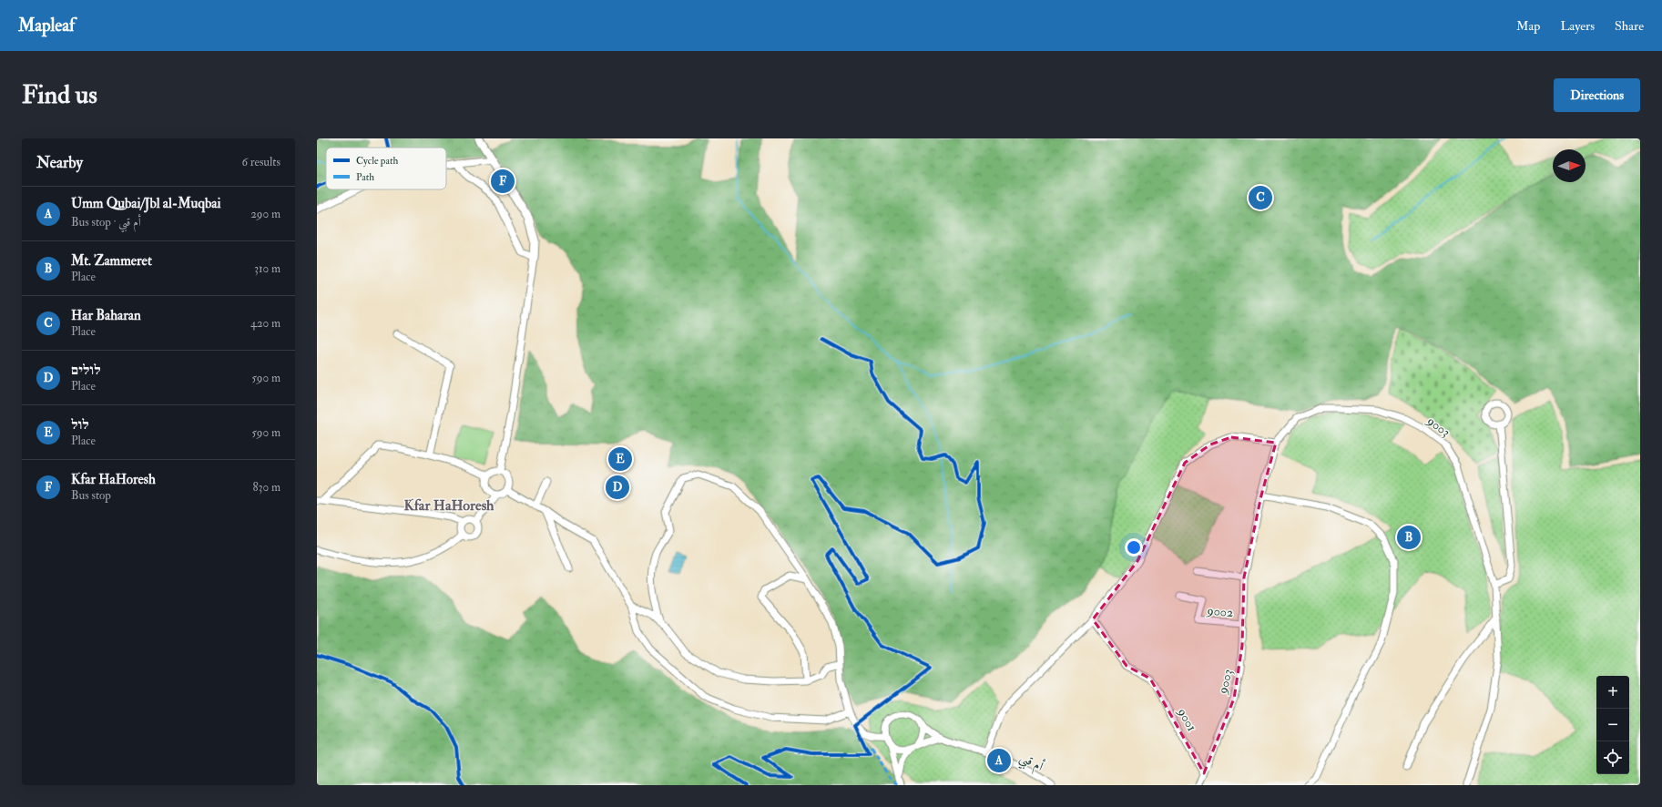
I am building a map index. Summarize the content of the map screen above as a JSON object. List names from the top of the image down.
{
  "streets": {
    "street": [
      "9003",
      "9002",
      "9001",
      "أم قبي"
    ]
  },
  "crossings": [
    ["9003", "9002"],
    ["9003", "9001"]
  ],
  "districts": ["Kfar HaHoresh"],
  "legend": ["Cycle path", "Path"],
  "north": "right",
  "page": {
    "header": "Mapleaf",
    "nav": ["Map", "Layers", "Share"],
    "buttons": "Directions",
    "title": "Find us",
    "heading": ["Nearby", "6 results"],
    "pins": [
      "F",
      "C",
      "E",
      "D",
      "B",
      "A"
    ],
    "list": [
      {
        "mark": "A",
        "name": "Umm Qubai/Jbl al-Muqbai",
        "note": "Bus stop · أم قبي",
        "value": "290 m"
      },
      {
        "mark": "B",
        "name": "Mt. Zammeret",
        "note": "Place",
        "value": "310 m"
      },
      {
        "mark": "C",
        "name": "Har Baharan",
        "note": "Place",
        "value": "420 m"
      },
      {
        "mark": "D",
        "name": "לולים",
        "note": "Place",
        "value": "590 m"
      },
      {
        "mark": "E",
        "name": "לול",
        "note": "Place",
        "value": "590 m"
      },
      {
        "mark": "F",
        "name": "Kfar HaHoresh",
        "note": "Bus stop",
        "value": "830 m"
      }
    ],
    "map_buttons": ["+", "−"]
  }
}
